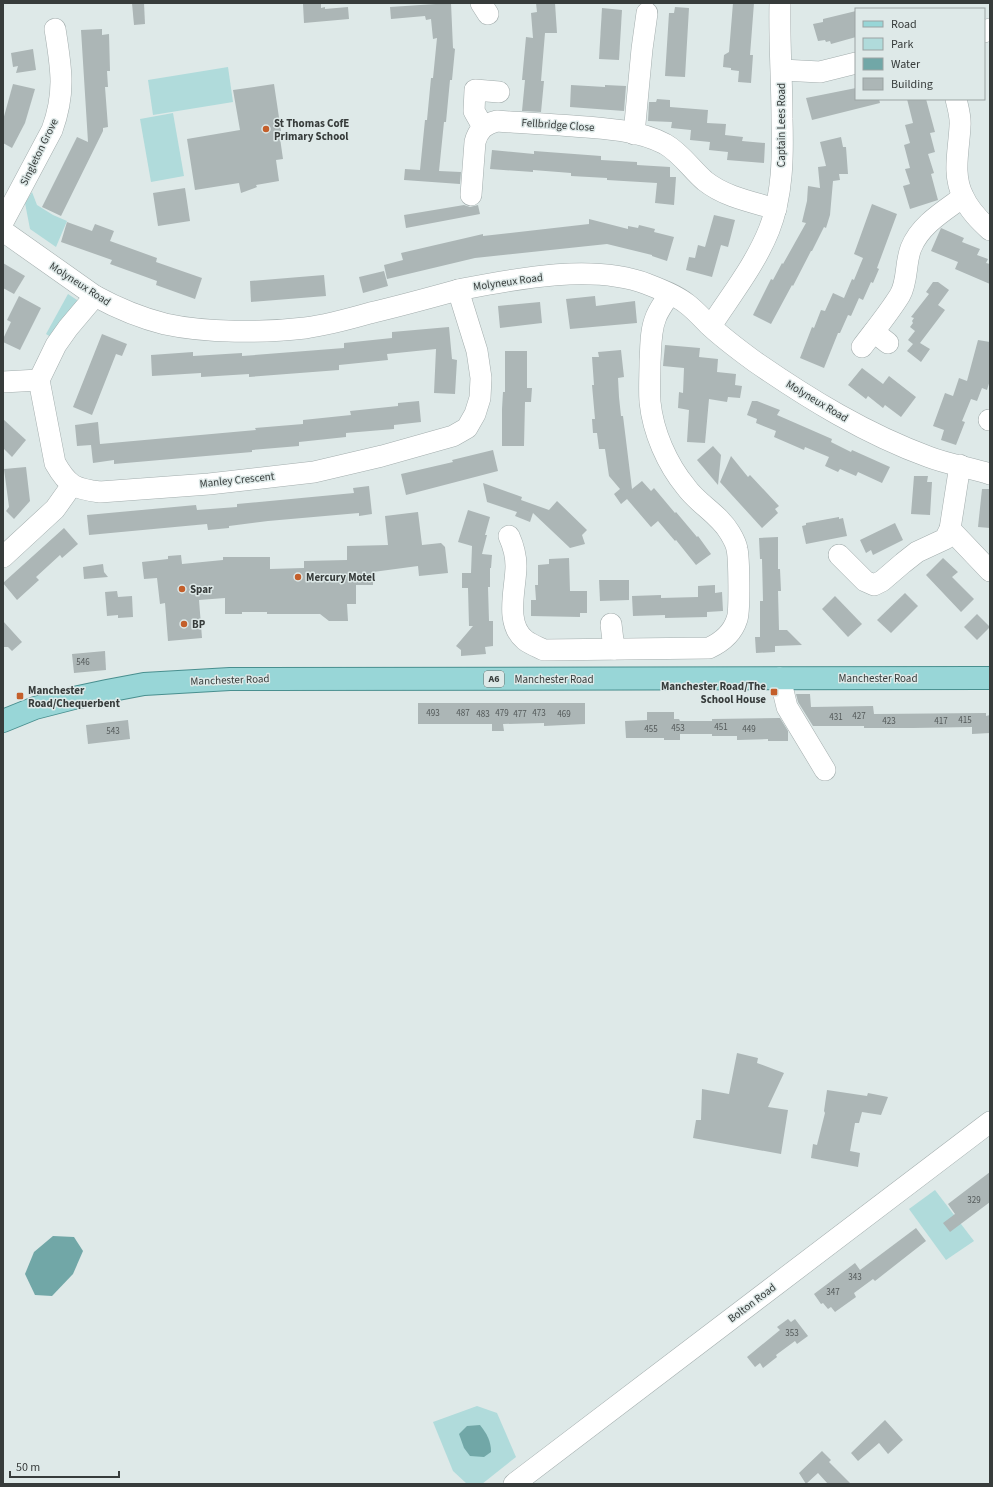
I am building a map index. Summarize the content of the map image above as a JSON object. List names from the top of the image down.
{
  "streets": {
    "main road": ["Manchester Road", "A6"],
    "street": [
      "Fellbridge Close",
      "Captain Lees Road",
      "Singleton Grove",
      "Molyneux Road",
      "Manley Crescent",
      "Bolton Road"
    ]
  },
  "crossings": [
    ["Fellbridge Close", "Captain Lees Road"],
    ["Captain Lees Road", "Molyneux Road"],
    ["Molyneux Road", "Manley Crescent"]
  ],
  "places": {
    "other": [
      "St Thomas CofE Primary School",
      "Mercury Motel",
      "Spar",
      "BP"
    ],
    "transit": ["Manchester Road/The School House", "Manchester Road/Chequerbent"]
  },
  "house_numbers": [
    "546",
    "493",
    "487",
    "479",
    "473",
    "483",
    "477",
    "469",
    "427",
    "431",
    "415",
    "423",
    "417",
    "451",
    "453",
    "455",
    "449",
    "543",
    "329",
    "343",
    "347",
    "353"
  ],
  "legend": [
    "Road",
    "Park",
    "Water",
    "Building"
  ],
  "scale_bar": "50 m"
}
